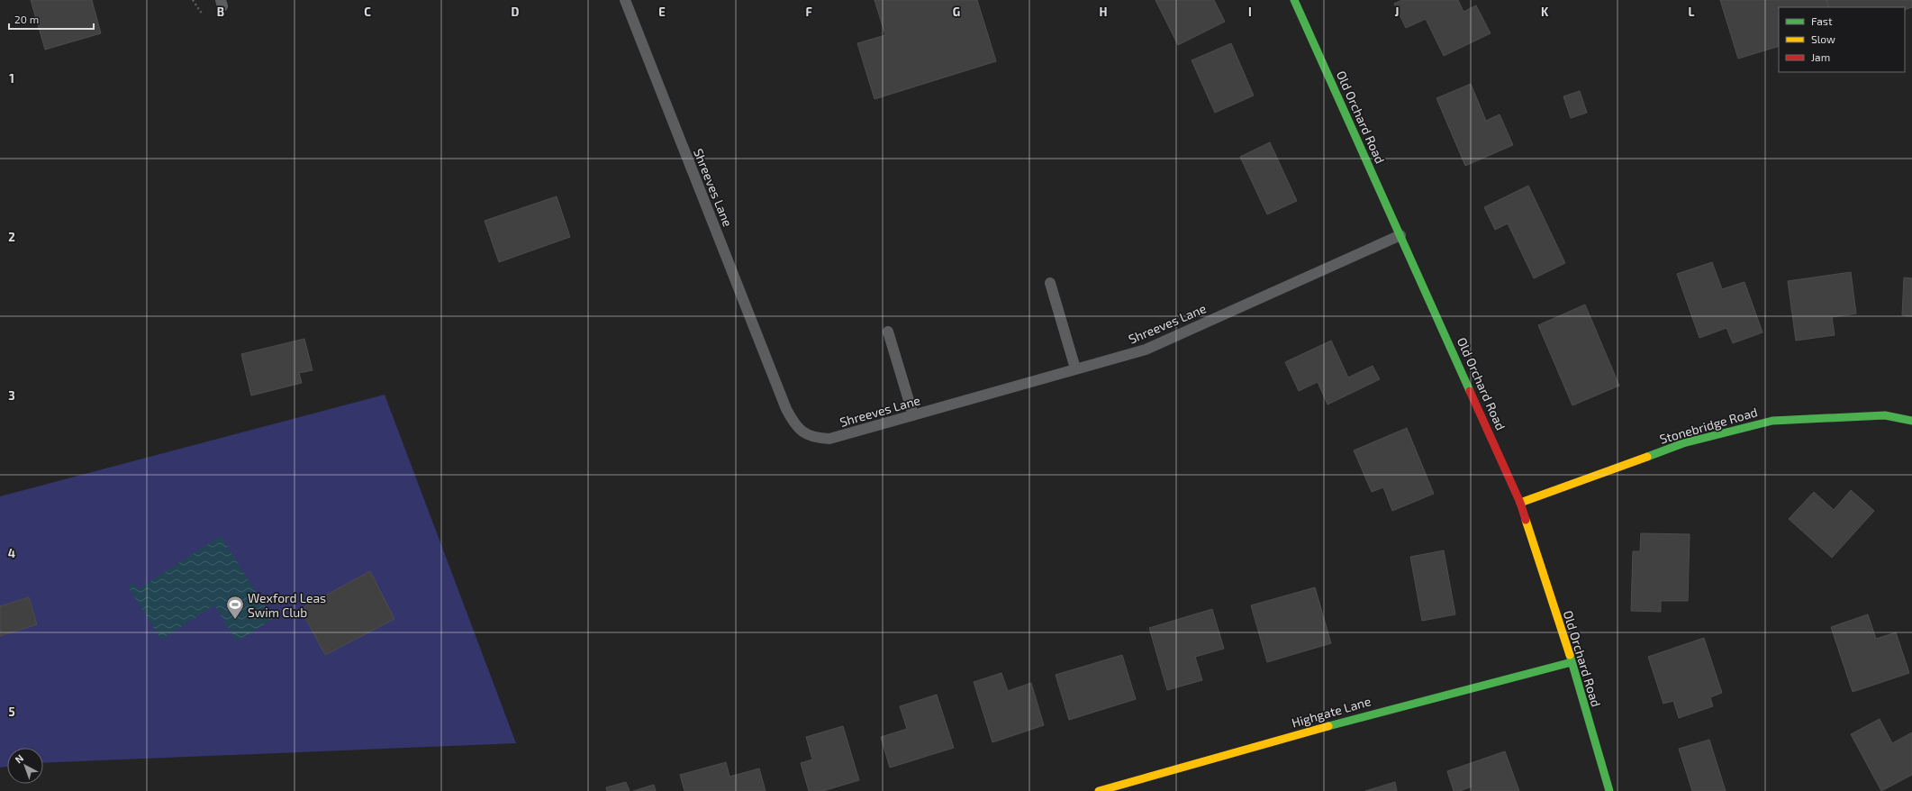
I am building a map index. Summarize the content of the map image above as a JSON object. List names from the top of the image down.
{
  "streets": {
    "street": ["Old Orchard Road", "Stonebridge Road", "Highgate Lane"],
    "lane": ["Shreeves Lane"]
  },
  "crossings": [
    ["Old Orchard Road", "Shreeves Lane"],
    ["Old Orchard Road", "Stonebridge Road"],
    ["Old Orchard Road", "Highgate Lane"]
  ],
  "places": {
    "sports": ["Wexford Leas Swim Club"]
  },
  "legend": ["Fast", "Slow", "Jam"],
  "scale_bar": "20 m",
  "north": "top left",
  "grid": {
    "columns": [
      "B",
      "C",
      "D",
      "E",
      "F",
      "G",
      "H",
      "I",
      "J",
      "K",
      "L"
    ],
    "rows": [
      "1",
      "2",
      "3",
      "4",
      "5"
    ]
  }
}
